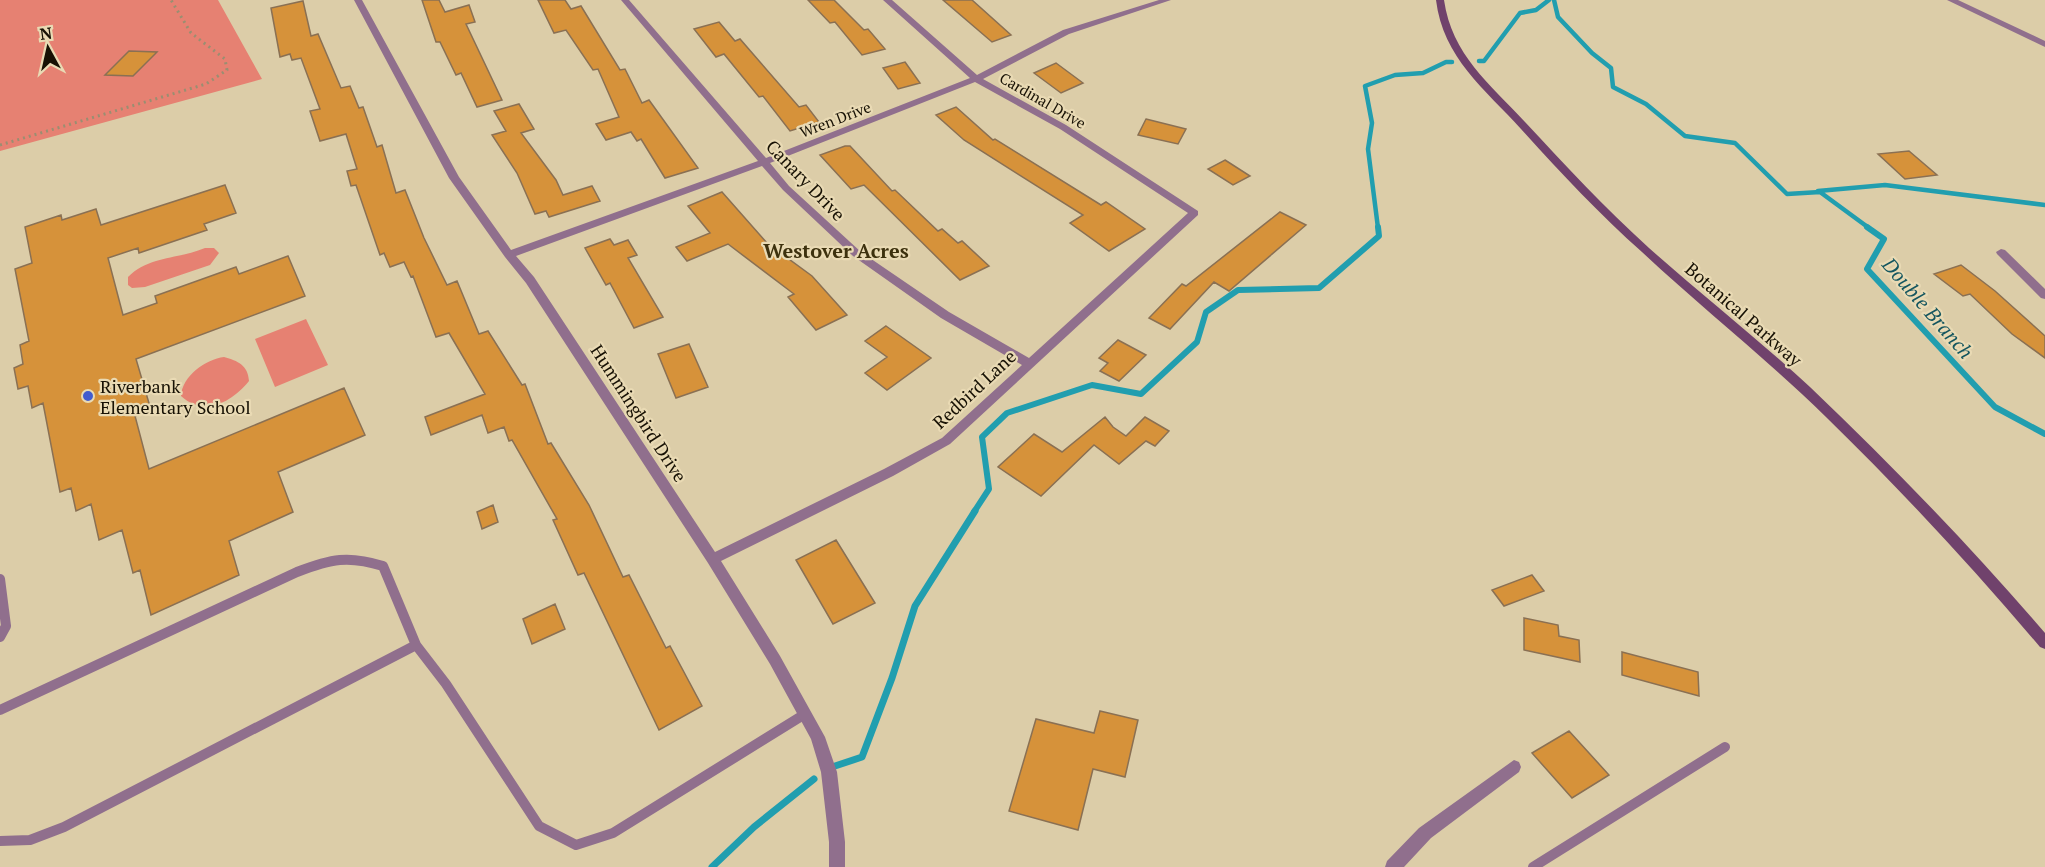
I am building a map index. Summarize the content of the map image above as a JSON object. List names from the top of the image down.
{
  "streets": {
    "street": [
      "Cardinal Drive",
      "Wren Drive",
      "Canary Drive",
      "Botanical Parkway",
      "Redbird Lane",
      "Hummingbird Drive"
    ]
  },
  "crossings": [
    ["Cardinal Drive", "Wren Drive"],
    ["Cardinal Drive", "Redbird Lane"],
    ["Wren Drive", "Canary Drive"],
    ["Wren Drive", "Hummingbird Drive"],
    ["Canary Drive", "Redbird Lane"],
    ["Redbird Lane", "Hummingbird Drive"]
  ],
  "districts": ["Westover Acres"],
  "water": ["Double Branch"],
  "places": ["Riverbank Elementary School"],
  "north": "top"
}
